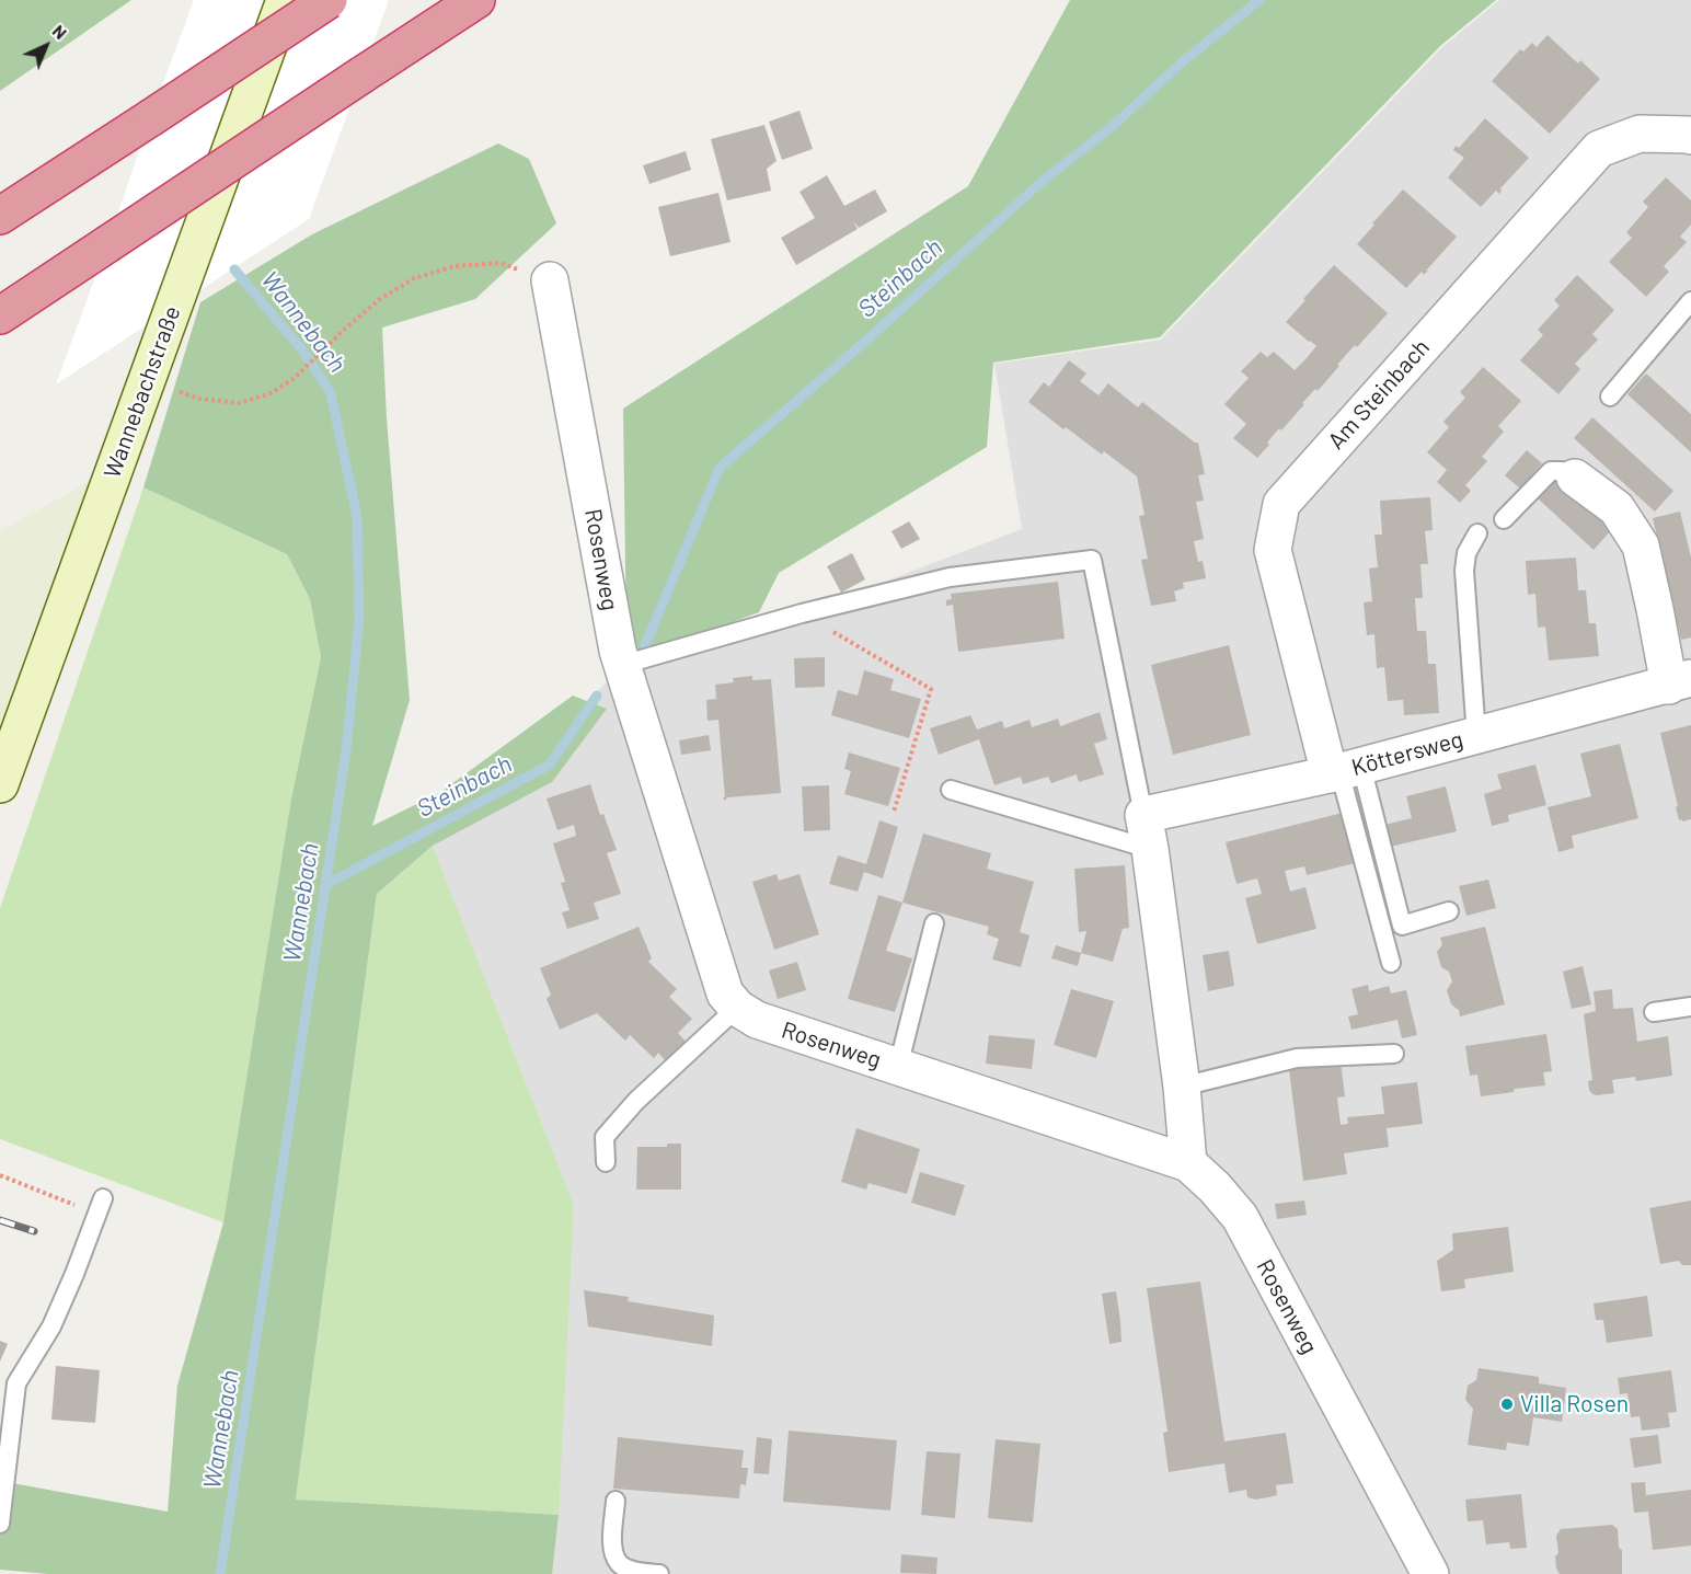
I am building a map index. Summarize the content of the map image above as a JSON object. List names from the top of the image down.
{
  "streets": {
    "main road": ["Wannebachstraße"],
    "street": ["Am Steinbach", "Rosenweg", "Köttersweg"]
  },
  "crossings": [
    ["Am Steinbach", "Köttersweg"]
  ],
  "water": ["Steinbach", "Wannebach"],
  "places": ["Villa Rosen"],
  "north": "top right"
}
